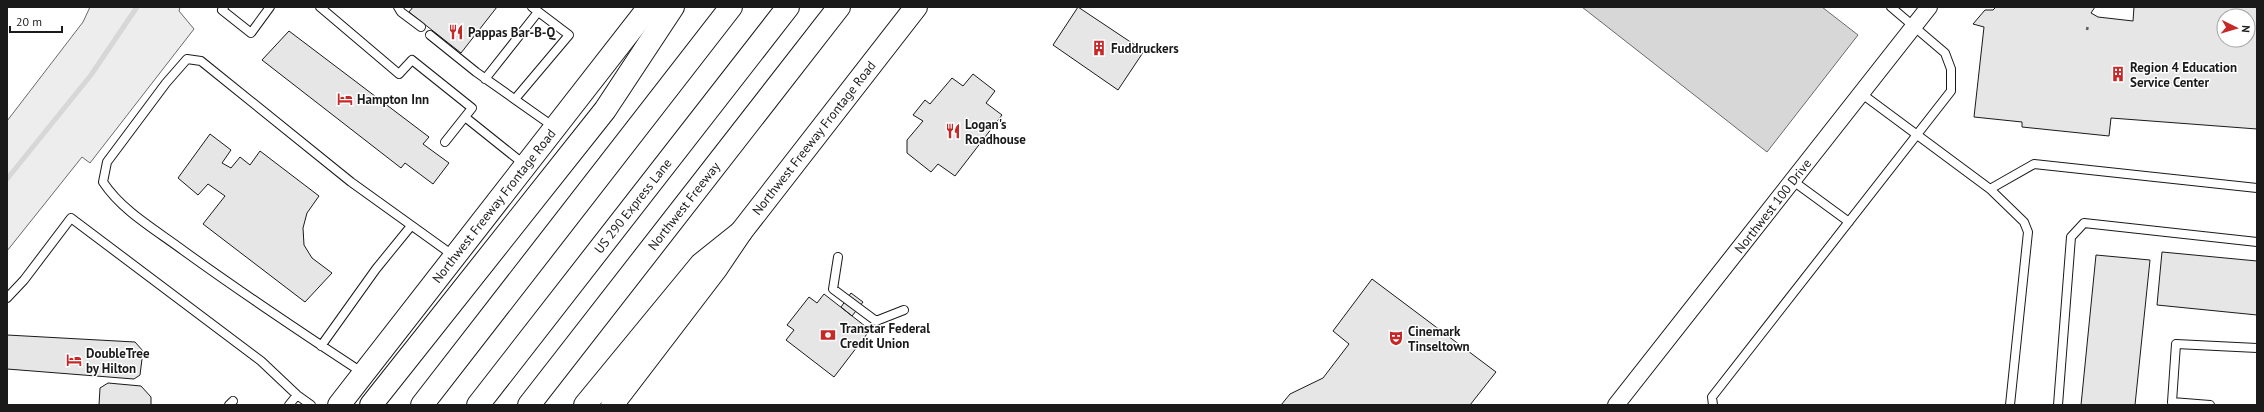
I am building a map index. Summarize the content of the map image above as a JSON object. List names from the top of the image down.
{
  "streets": {
    "main road": ["Northwest Freeway Frontage Road", "US 290 Express Lane", "Northwest Freeway"],
    "street": ["Northwest 100 Drive"]
  },
  "places": {
    "restaurant": ["Pappas Bar-B-Q", "Logan's Roadhouse"],
    "building": ["Fuddruckers", "Region 4 Education Service Center"],
    "hotel": ["Hampton Inn", "DoubleTree by Hilton"],
    "bank": ["Transtar Federal Credit Union"],
    "theatre": ["Cinemark Tinseltown"]
  },
  "scale_bar": "20 m",
  "north": "right"
}
